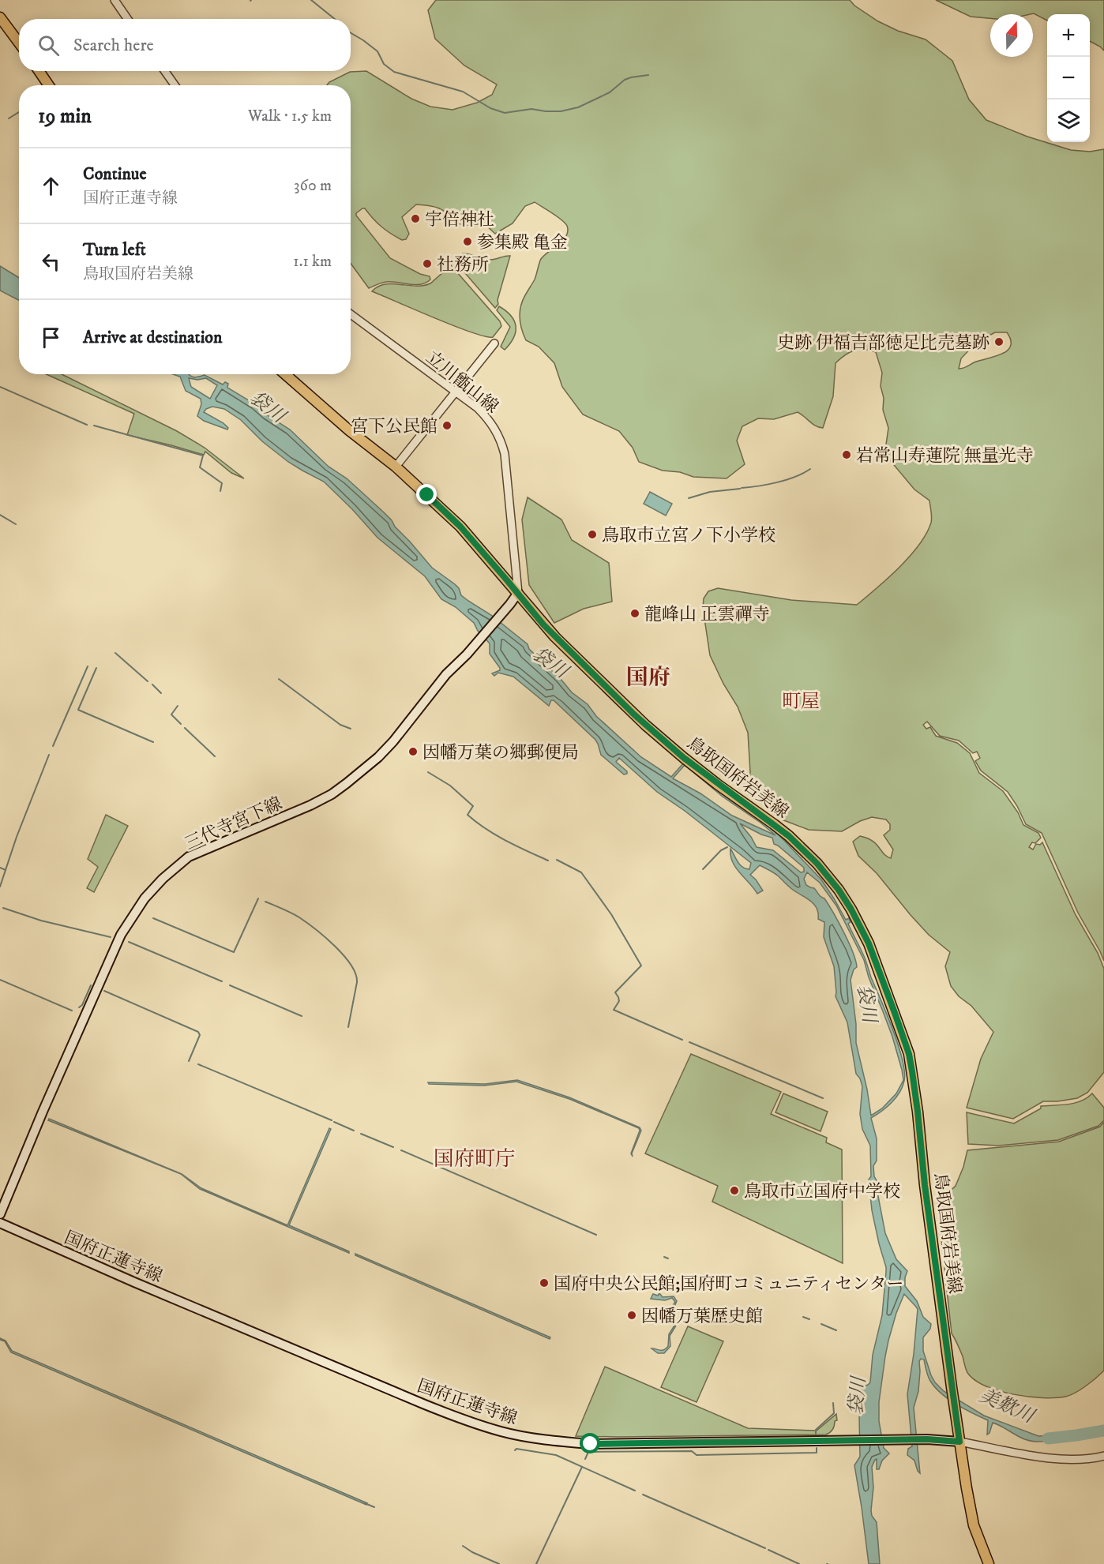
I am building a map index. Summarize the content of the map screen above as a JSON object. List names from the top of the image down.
{
  "streets": {
    "main road": ["鳥取国府岩美線", "三代寺宮下線", "国府正蓮寺線"],
    "street": ["立川甑山線"]
  },
  "crossings": [
    ["立川甑山線", "鳥取国府岩美線"],
    ["立川甑山線", "三代寺宮下線"],
    ["鳥取国府岩美線", "三代寺宮下線"],
    ["鳥取国府岩美線", "国府正蓮寺線"]
  ],
  "districts": ["国府", "町屋", "国府町庁"],
  "water": ["袋川", "美歎川"],
  "places": [
    "宇倍神社",
    "参集殿 亀金",
    "社務所",
    "史跡 伊福吉部徳足比売墓跡",
    "宮下公民館",
    "岩常山寿蓮院 無量光寺",
    "鳥取市立宮ノ下小学校",
    "龍峰山 正雲禪寺",
    "因幡万葉の郷郵便局",
    "鳥取市立国府中学校",
    "国府中央公民館;国府町コミュニティセンター",
    "因幡万葉歴史館"
  ],
  "north": "top",
  "page": {
    "map_buttons": ["+", "−"],
    "search": "Search here",
    "heading": ["19 min", "Walk · 1.5 km"],
    "list": [
      ["Continue", "国府正蓮寺線", "360 m"],
      ["Turn left", "鳥取国府岩美線", "1.1 km"],
      "Arrive at destination"
    ]
  }
}
